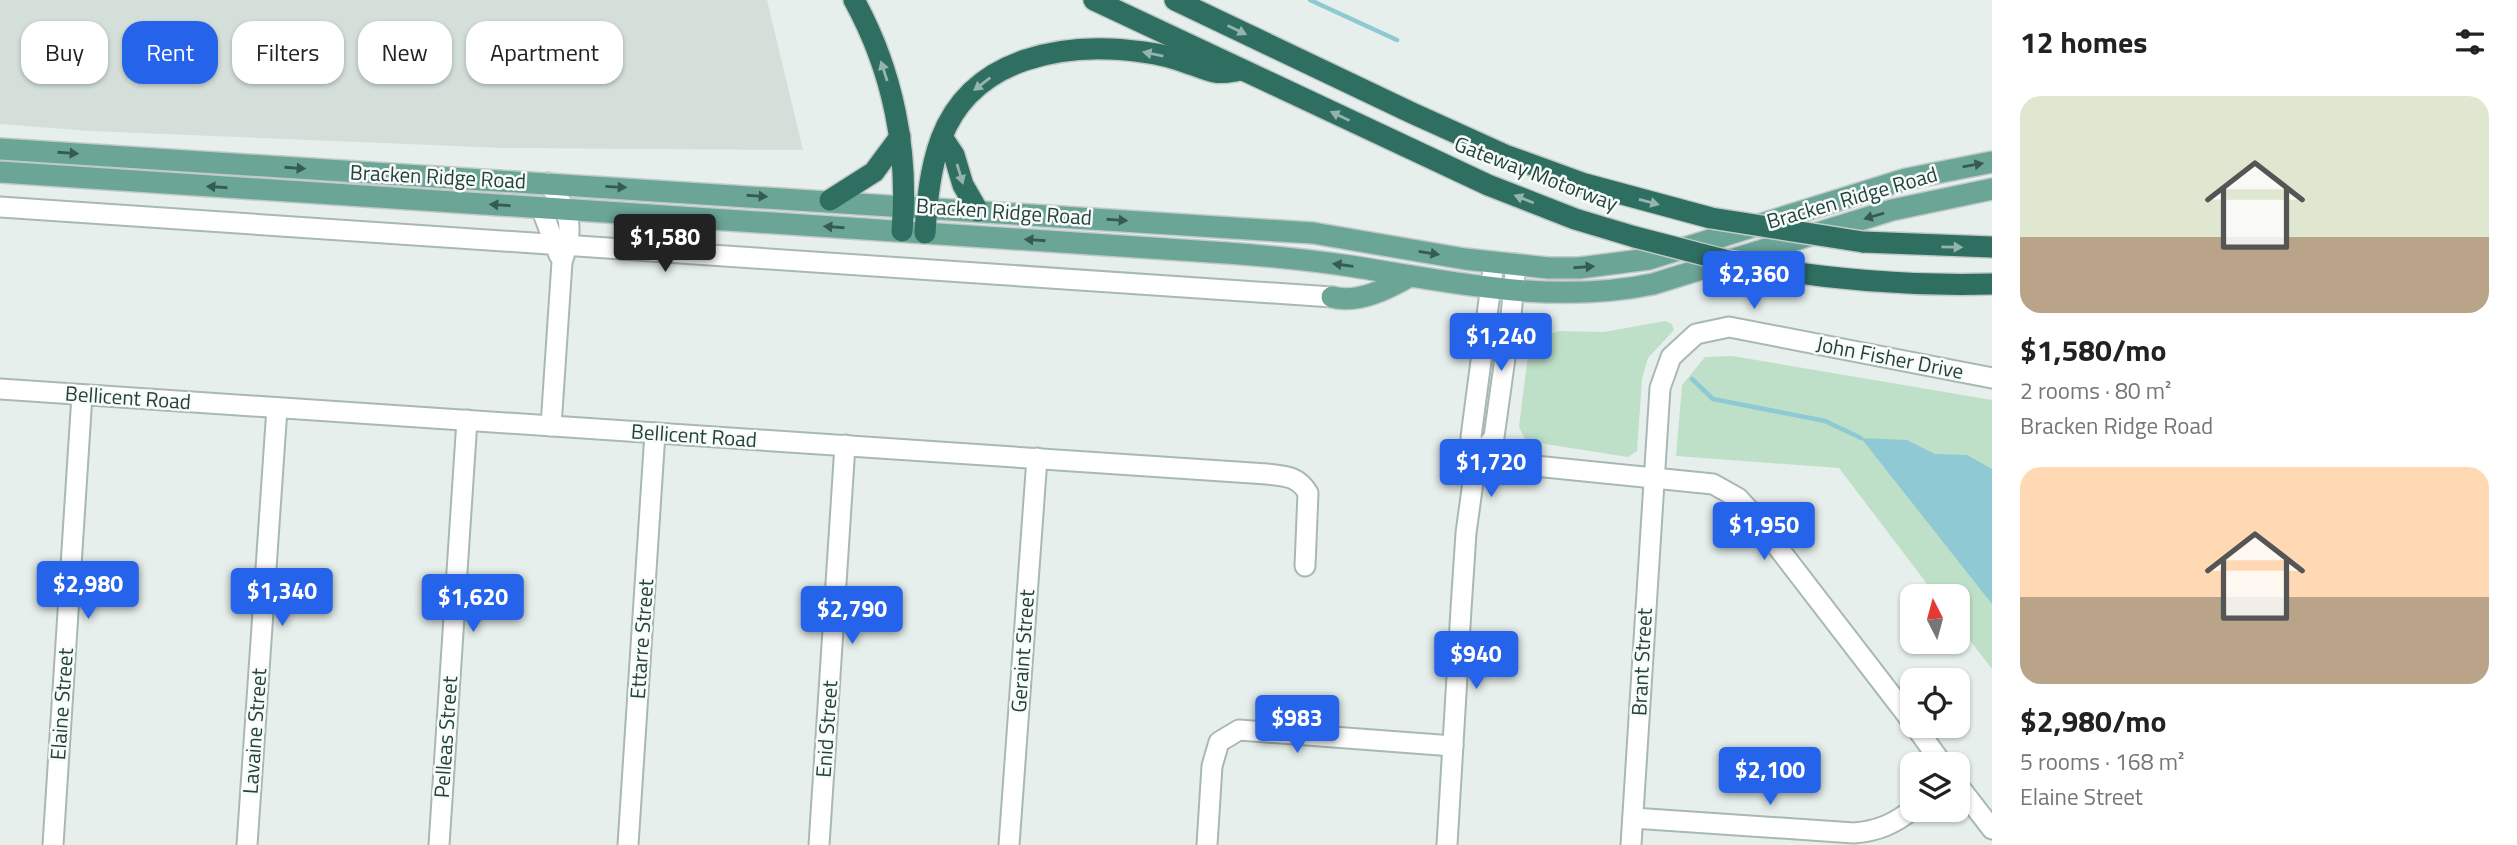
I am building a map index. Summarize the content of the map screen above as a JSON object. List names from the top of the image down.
{
  "streets": {
    "highway": ["Gateway Motorway"],
    "main road": ["Bracken Ridge Road"],
    "street": [
      "John Fisher Drive",
      "Bellicent Road",
      "Ettarre Street",
      "Geraint Street",
      "Brant Street",
      "Elaine Street",
      "Enid Street",
      "Lavaine Street",
      "Pelleas Street"
    ]
  },
  "crossings": [
    ["John Fisher Drive", "Brant Street"],
    ["Bellicent Road", "Ettarre Street"],
    ["Bellicent Road", "Geraint Street"],
    ["Bellicent Road", "Elaine Street"],
    ["Bellicent Road", "Enid Street"],
    ["Bellicent Road", "Lavaine Street"],
    ["Bellicent Road", "Pelleas Street"]
  ],
  "north": "top",
  "page": {
    "heading": "12 homes",
    "chip": [
      "Buy",
      "Rent",
      "Filters",
      "New",
      "Apartment"
    ],
    "list": [
      {
        "name": "$1,580/mo",
        "note": "2 rooms · 80 m² · Bracken Ridge Road"
      },
      {
        "name": "$2,980/mo",
        "note": "5 rooms · 168 m² · Elaine Street"
      }
    ],
    "price": [
      "$1,580",
      "$2,360",
      "$1,240",
      "$1,720",
      "$1,950",
      "$2,980",
      "$1,340",
      "$1,620",
      "$2,790",
      "$940",
      "$983",
      "$2,100"
    ]
  }
}
